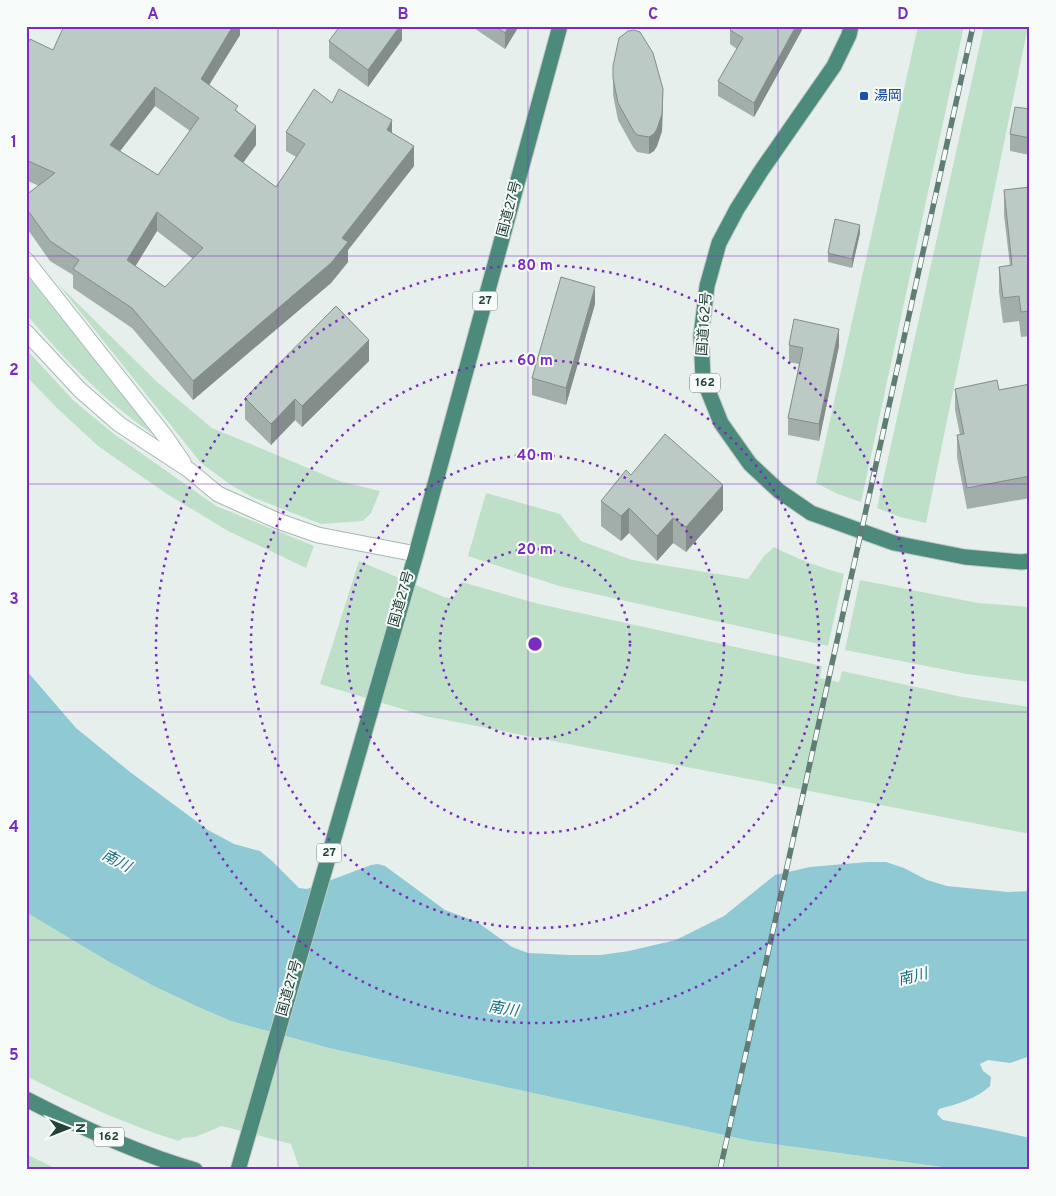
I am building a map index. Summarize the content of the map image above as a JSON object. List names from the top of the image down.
{
  "streets": {
    "highway": [
      "国道27号",
      "27",
      "国道162号",
      "162"
    ]
  },
  "water": ["南川"],
  "places": {
    "transit": ["湯岡"]
  },
  "north": "right",
  "grid": {
    "columns": [
      "A",
      "B",
      "C",
      "D"
    ],
    "rows": [
      "1",
      "2",
      "3",
      "4",
      "5"
    ]
  },
  "rings": [
    "80 m",
    "60 m",
    "40 m",
    "20 m"
  ]
}
